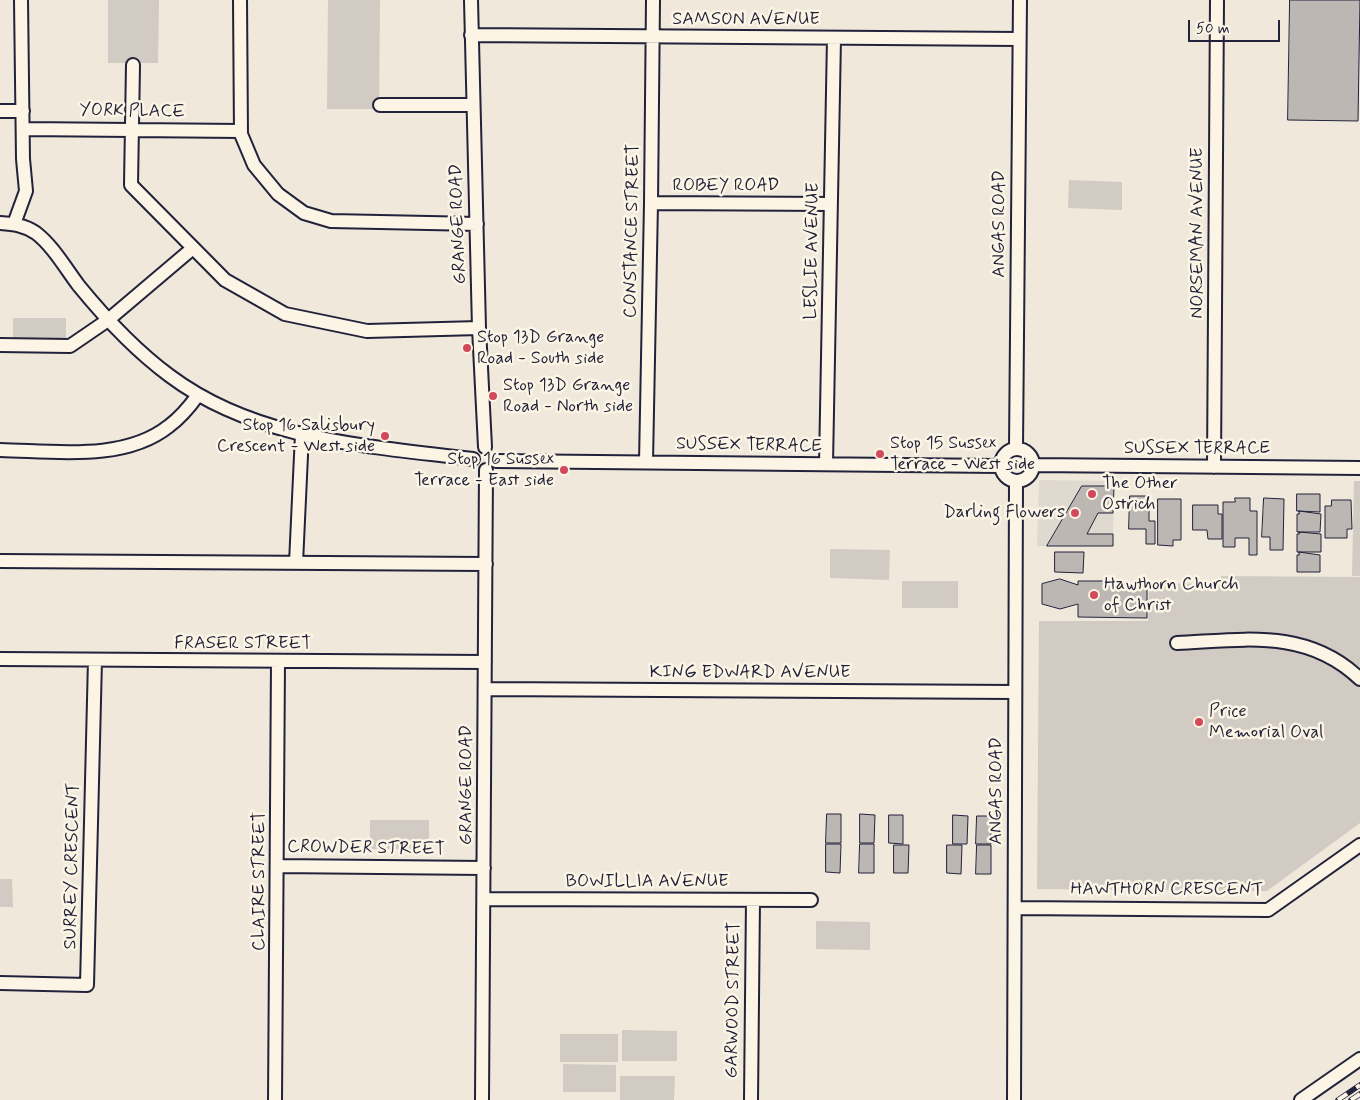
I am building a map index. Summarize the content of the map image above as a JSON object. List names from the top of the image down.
{
  "streets": {
    "street": [
      "SAMSON AVENUE",
      "YORK PLACE",
      "ROBEY ROAD",
      "GRANGE ROAD",
      "ANGAS ROAD",
      "CONSTANCE STREET",
      "NORSEMAN AVENUE",
      "LESLIE AVENUE",
      "SUSSEX TERRACE",
      "FRASER STREET",
      "KING EDWARD AVENUE",
      "CROWDER STREET",
      "SURREY CRESCENT",
      "CLAIRE STREET",
      "BOWILLIA AVENUE",
      "HAWTHORN CRESCENT",
      "GARWOOD STREET"
    ]
  },
  "crossings": [
    ["SAMSON AVENUE", "GRANGE ROAD"],
    ["SAMSON AVENUE", "ANGAS ROAD"],
    ["SAMSON AVENUE", "CONSTANCE STREET"],
    ["SAMSON AVENUE", "LESLIE AVENUE"],
    ["ROBEY ROAD", "CONSTANCE STREET"],
    ["ROBEY ROAD", "LESLIE AVENUE"],
    ["GRANGE ROAD", "SUSSEX TERRACE"],
    ["GRANGE ROAD", "FRASER STREET"],
    ["GRANGE ROAD", "KING EDWARD AVENUE"],
    ["GRANGE ROAD", "CROWDER STREET"],
    ["GRANGE ROAD", "BOWILLIA AVENUE"],
    ["ANGAS ROAD", "SUSSEX TERRACE"],
    ["ANGAS ROAD", "KING EDWARD AVENUE"],
    ["ANGAS ROAD", "HAWTHORN CRESCENT"],
    ["CONSTANCE STREET", "SUSSEX TERRACE"],
    ["NORSEMAN AVENUE", "SUSSEX TERRACE"],
    ["LESLIE AVENUE", "SUSSEX TERRACE"],
    ["FRASER STREET", "SURREY CRESCENT"],
    ["FRASER STREET", "CLAIRE STREET"],
    ["CROWDER STREET", "CLAIRE STREET"],
    ["BOWILLIA AVENUE", "GARWOOD STREET"]
  ],
  "places": [
    "Stop 13D Grange Road - South side",
    "Stop 13D Grange Road - North side",
    "Stop 16 Salisbury Crescent - West side",
    "Stop 15 Sussex Terrace - West side",
    "Stop 16 Sussex Terrace - East side",
    "The Other Ostrich",
    "Darling Flowers",
    "Hawthorn Church of Christ",
    "Price Memorial Oval"
  ],
  "scale_bar": "50 m"
}
